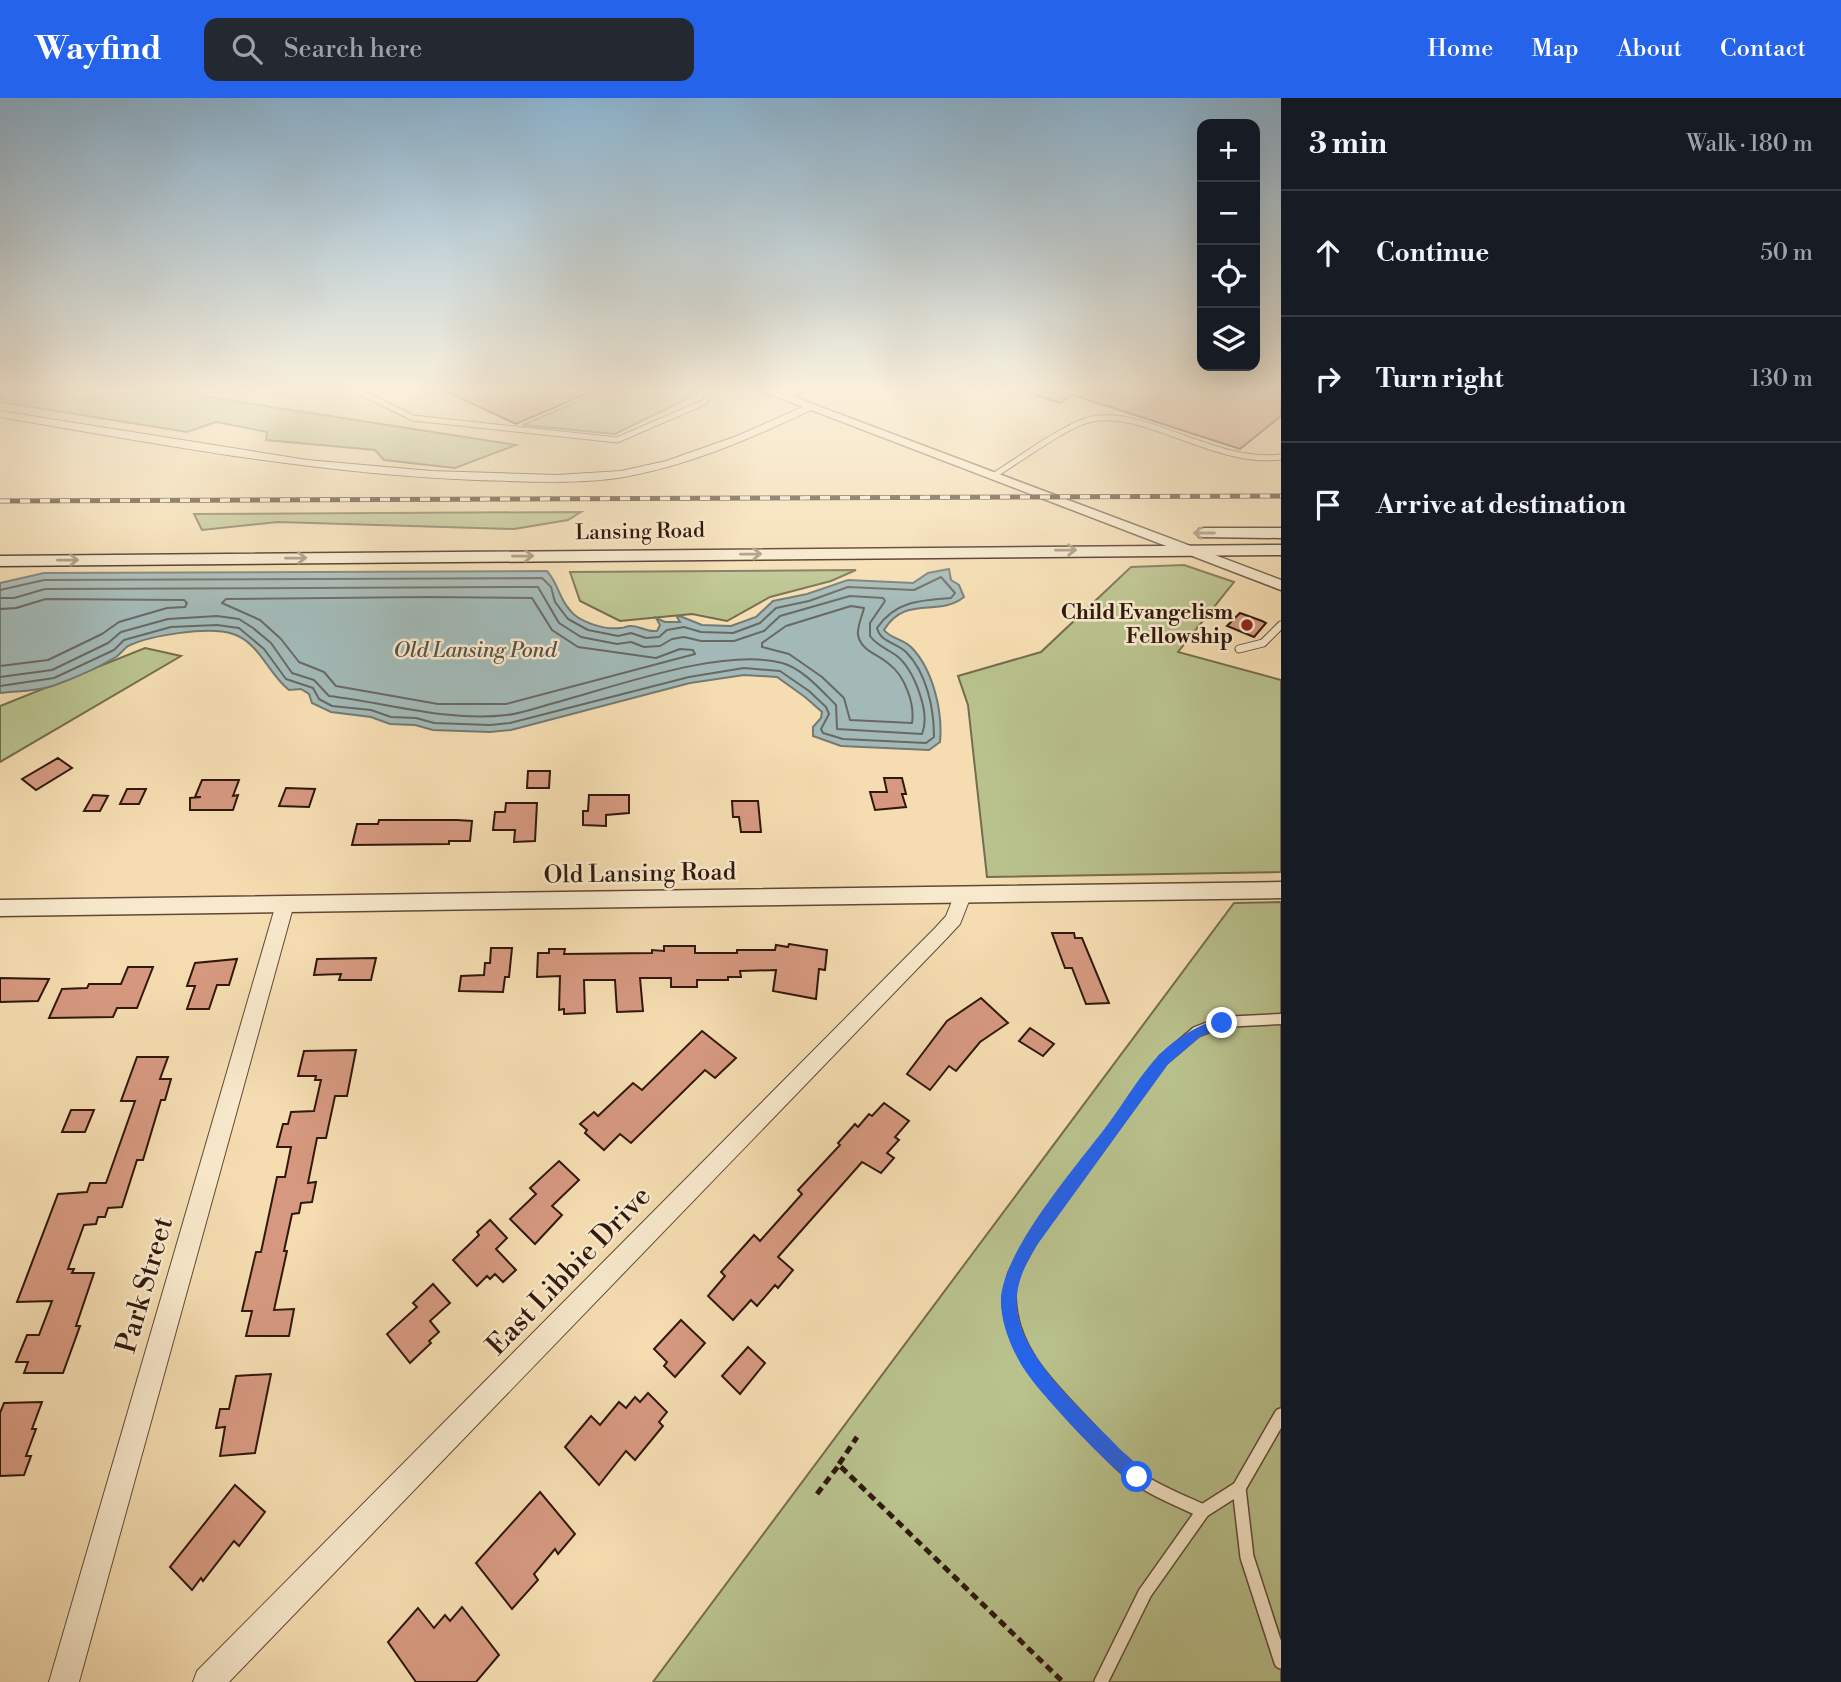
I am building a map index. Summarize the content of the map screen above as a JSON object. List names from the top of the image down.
{
  "streets": {
    "main road": ["Lansing Road"],
    "street": ["Old Lansing Road", "East Libbie Drive", "Park Street"]
  },
  "crossings": [
    ["Old Lansing Road", "East Libbie Drive"],
    ["Old Lansing Road", "Park Street"]
  ],
  "water": ["Old Lansing Pond"],
  "places": ["Child Evangelism Fellowship"],
  "page": {
    "header": "Wayfind",
    "search": "Search here",
    "nav": [
      "Home",
      "Map",
      "About",
      "Contact"
    ],
    "heading": ["3 min", "Walk · 180 m"],
    "map_buttons": ["+", "−"],
    "list": [
      ["Continue", "50 m"],
      ["Turn right", "130 m"],
      "Arrive at destination"
    ]
  }
}
